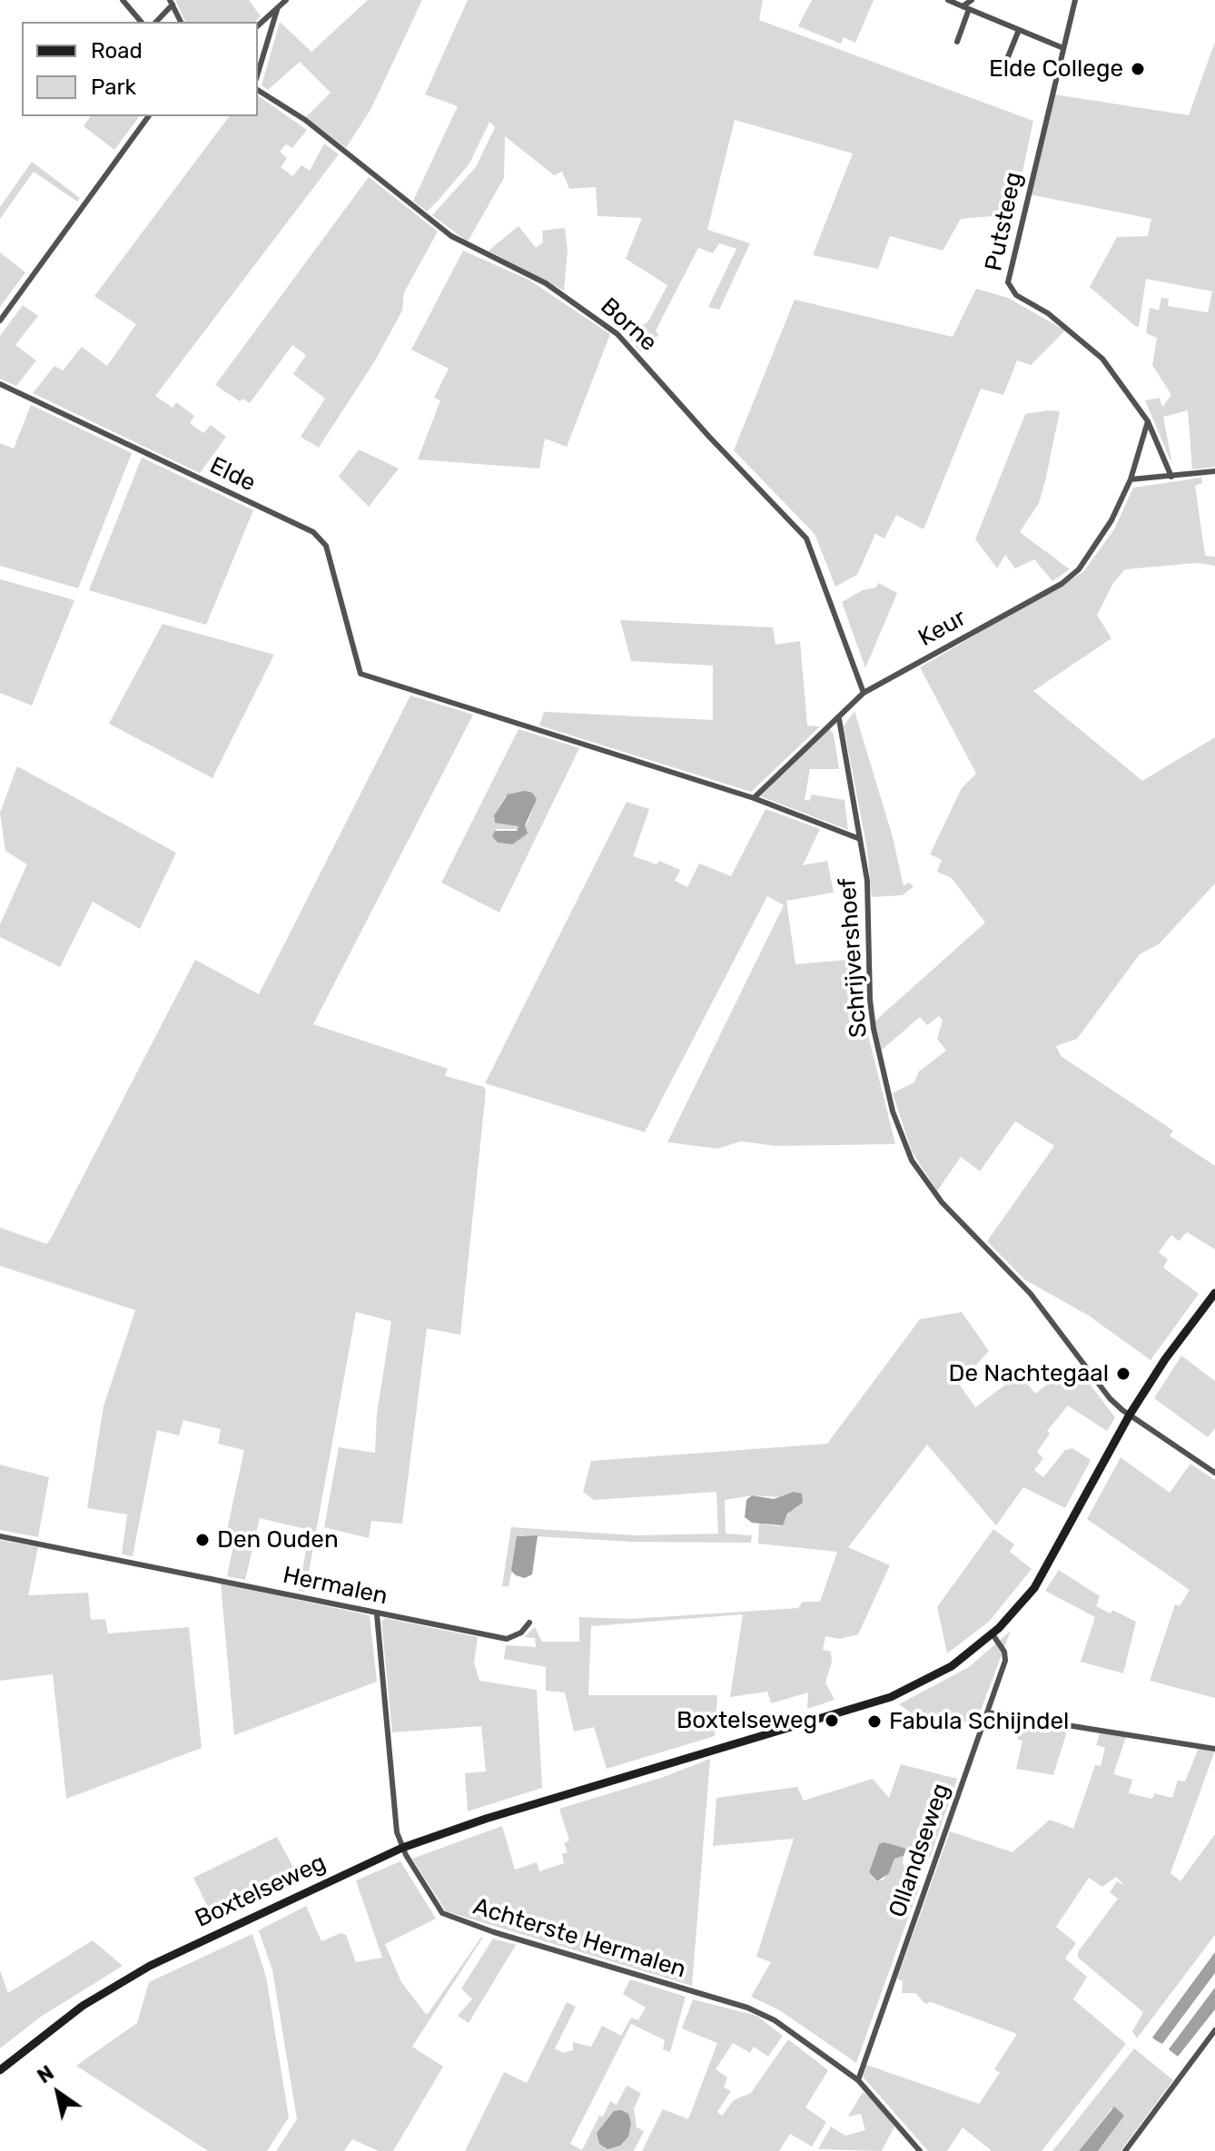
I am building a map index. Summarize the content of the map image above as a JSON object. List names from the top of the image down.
{
  "streets": {
    "main road": ["Boxtelseweg"],
    "street": [
      "Putsteeg",
      "Borne",
      "Elde",
      "Keur",
      "Schrijvershoef",
      "Hermalen",
      "Ollandseweg",
      "Achterste Hermalen"
    ]
  },
  "crossings": [
    ["Putsteeg", "Keur"],
    ["Borne", "Keur"],
    ["Elde", "Keur"],
    ["Keur", "Schrijvershoef"],
    ["Schrijvershoef", "Boxtelseweg"],
    ["Hermalen", "Achterste Hermalen"],
    ["Ollandseweg", "Boxtelseweg"],
    ["Ollandseweg", "Achterste Hermalen"],
    ["Boxtelseweg", "Achterste Hermalen"]
  ],
  "places": [
    "Elde College",
    "De Nachtegaal",
    "Den Ouden",
    "Boxtelseweg",
    "Fabula Schijndel"
  ],
  "legend": ["Road", "Park"],
  "north": "top left"
}
